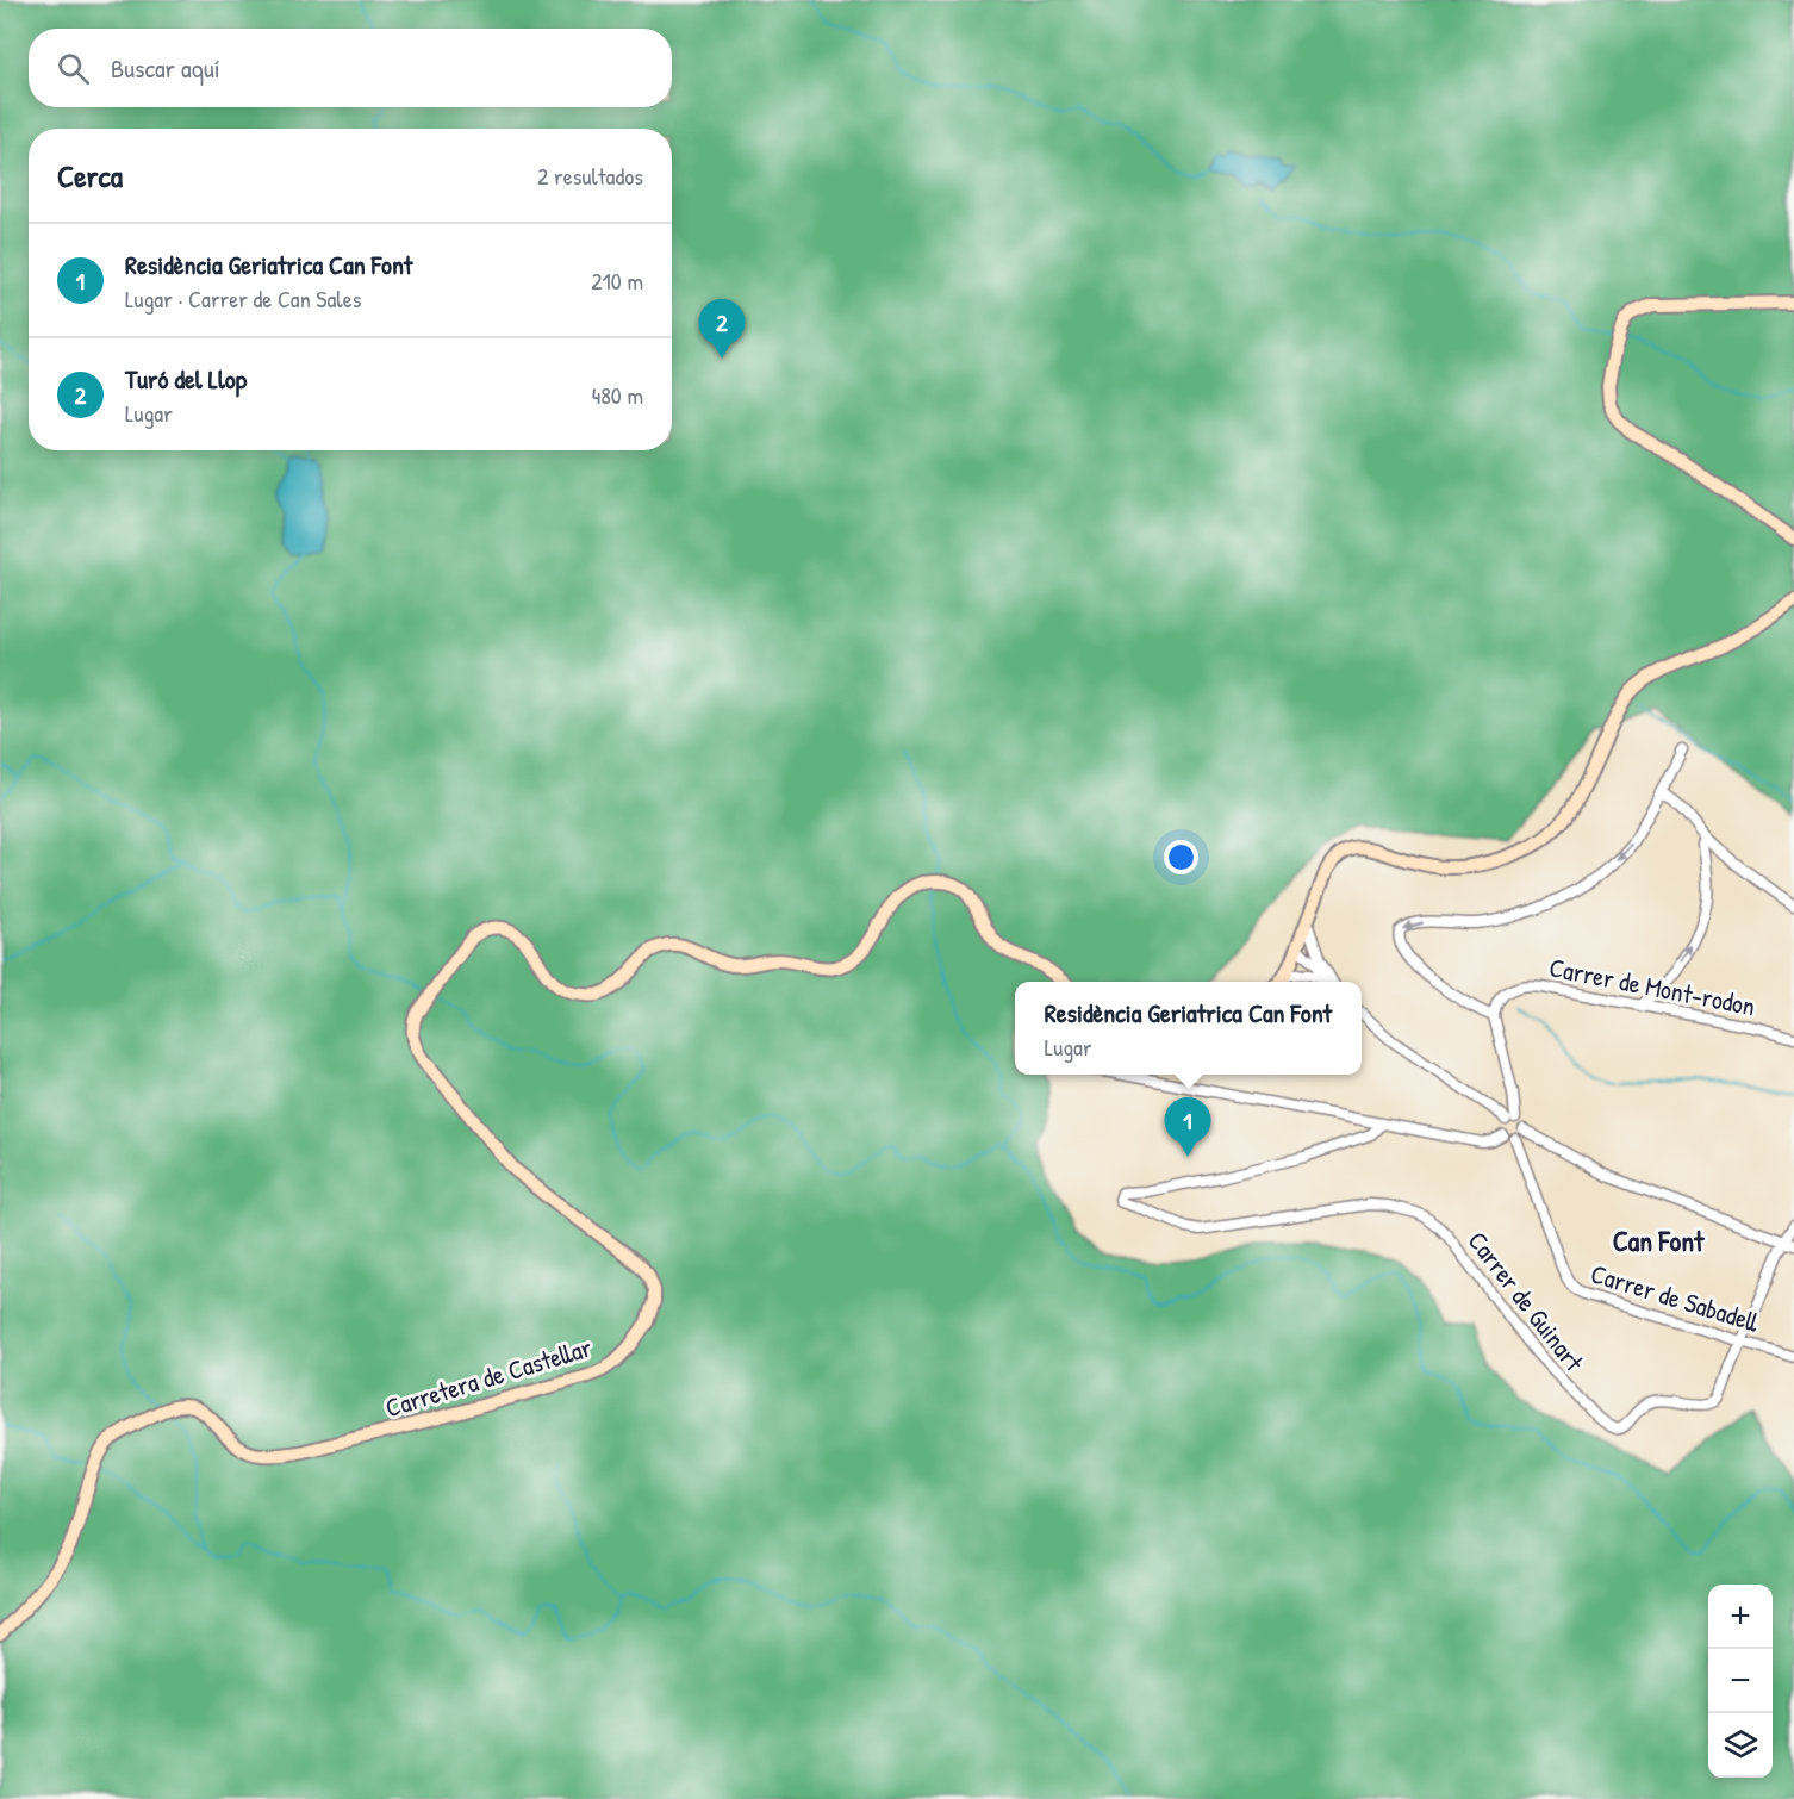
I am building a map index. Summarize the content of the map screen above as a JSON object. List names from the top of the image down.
{
  "streets": {
    "street": [
      "Carrer de Mont-rodon",
      "Carrer de Sabadell",
      "Carrer de Guinart",
      "Carretera de Castellar"
    ]
  },
  "crossings": [
    ["Carrer de Sabadell", "Carrer de Guinart"]
  ],
  "districts": ["Can Font"],
  "page": {
    "search": "Buscar aquí",
    "heading": ["Cerca", "2 resultados"],
    "list": [
      {
        "mark": "1",
        "name": "Residència Geriatrica Can Font",
        "note": "Lugar · Carrer de Can Sales",
        "value": "210 m"
      },
      {
        "mark": "2",
        "name": "Turó del Llop",
        "note": "Lugar",
        "value": "480 m"
      }
    ],
    "pins": ["2", "1"],
    "popup": ["Residència Geriatrica Can Font", "Lugar"],
    "map_buttons": ["+", "−"]
  }
}
